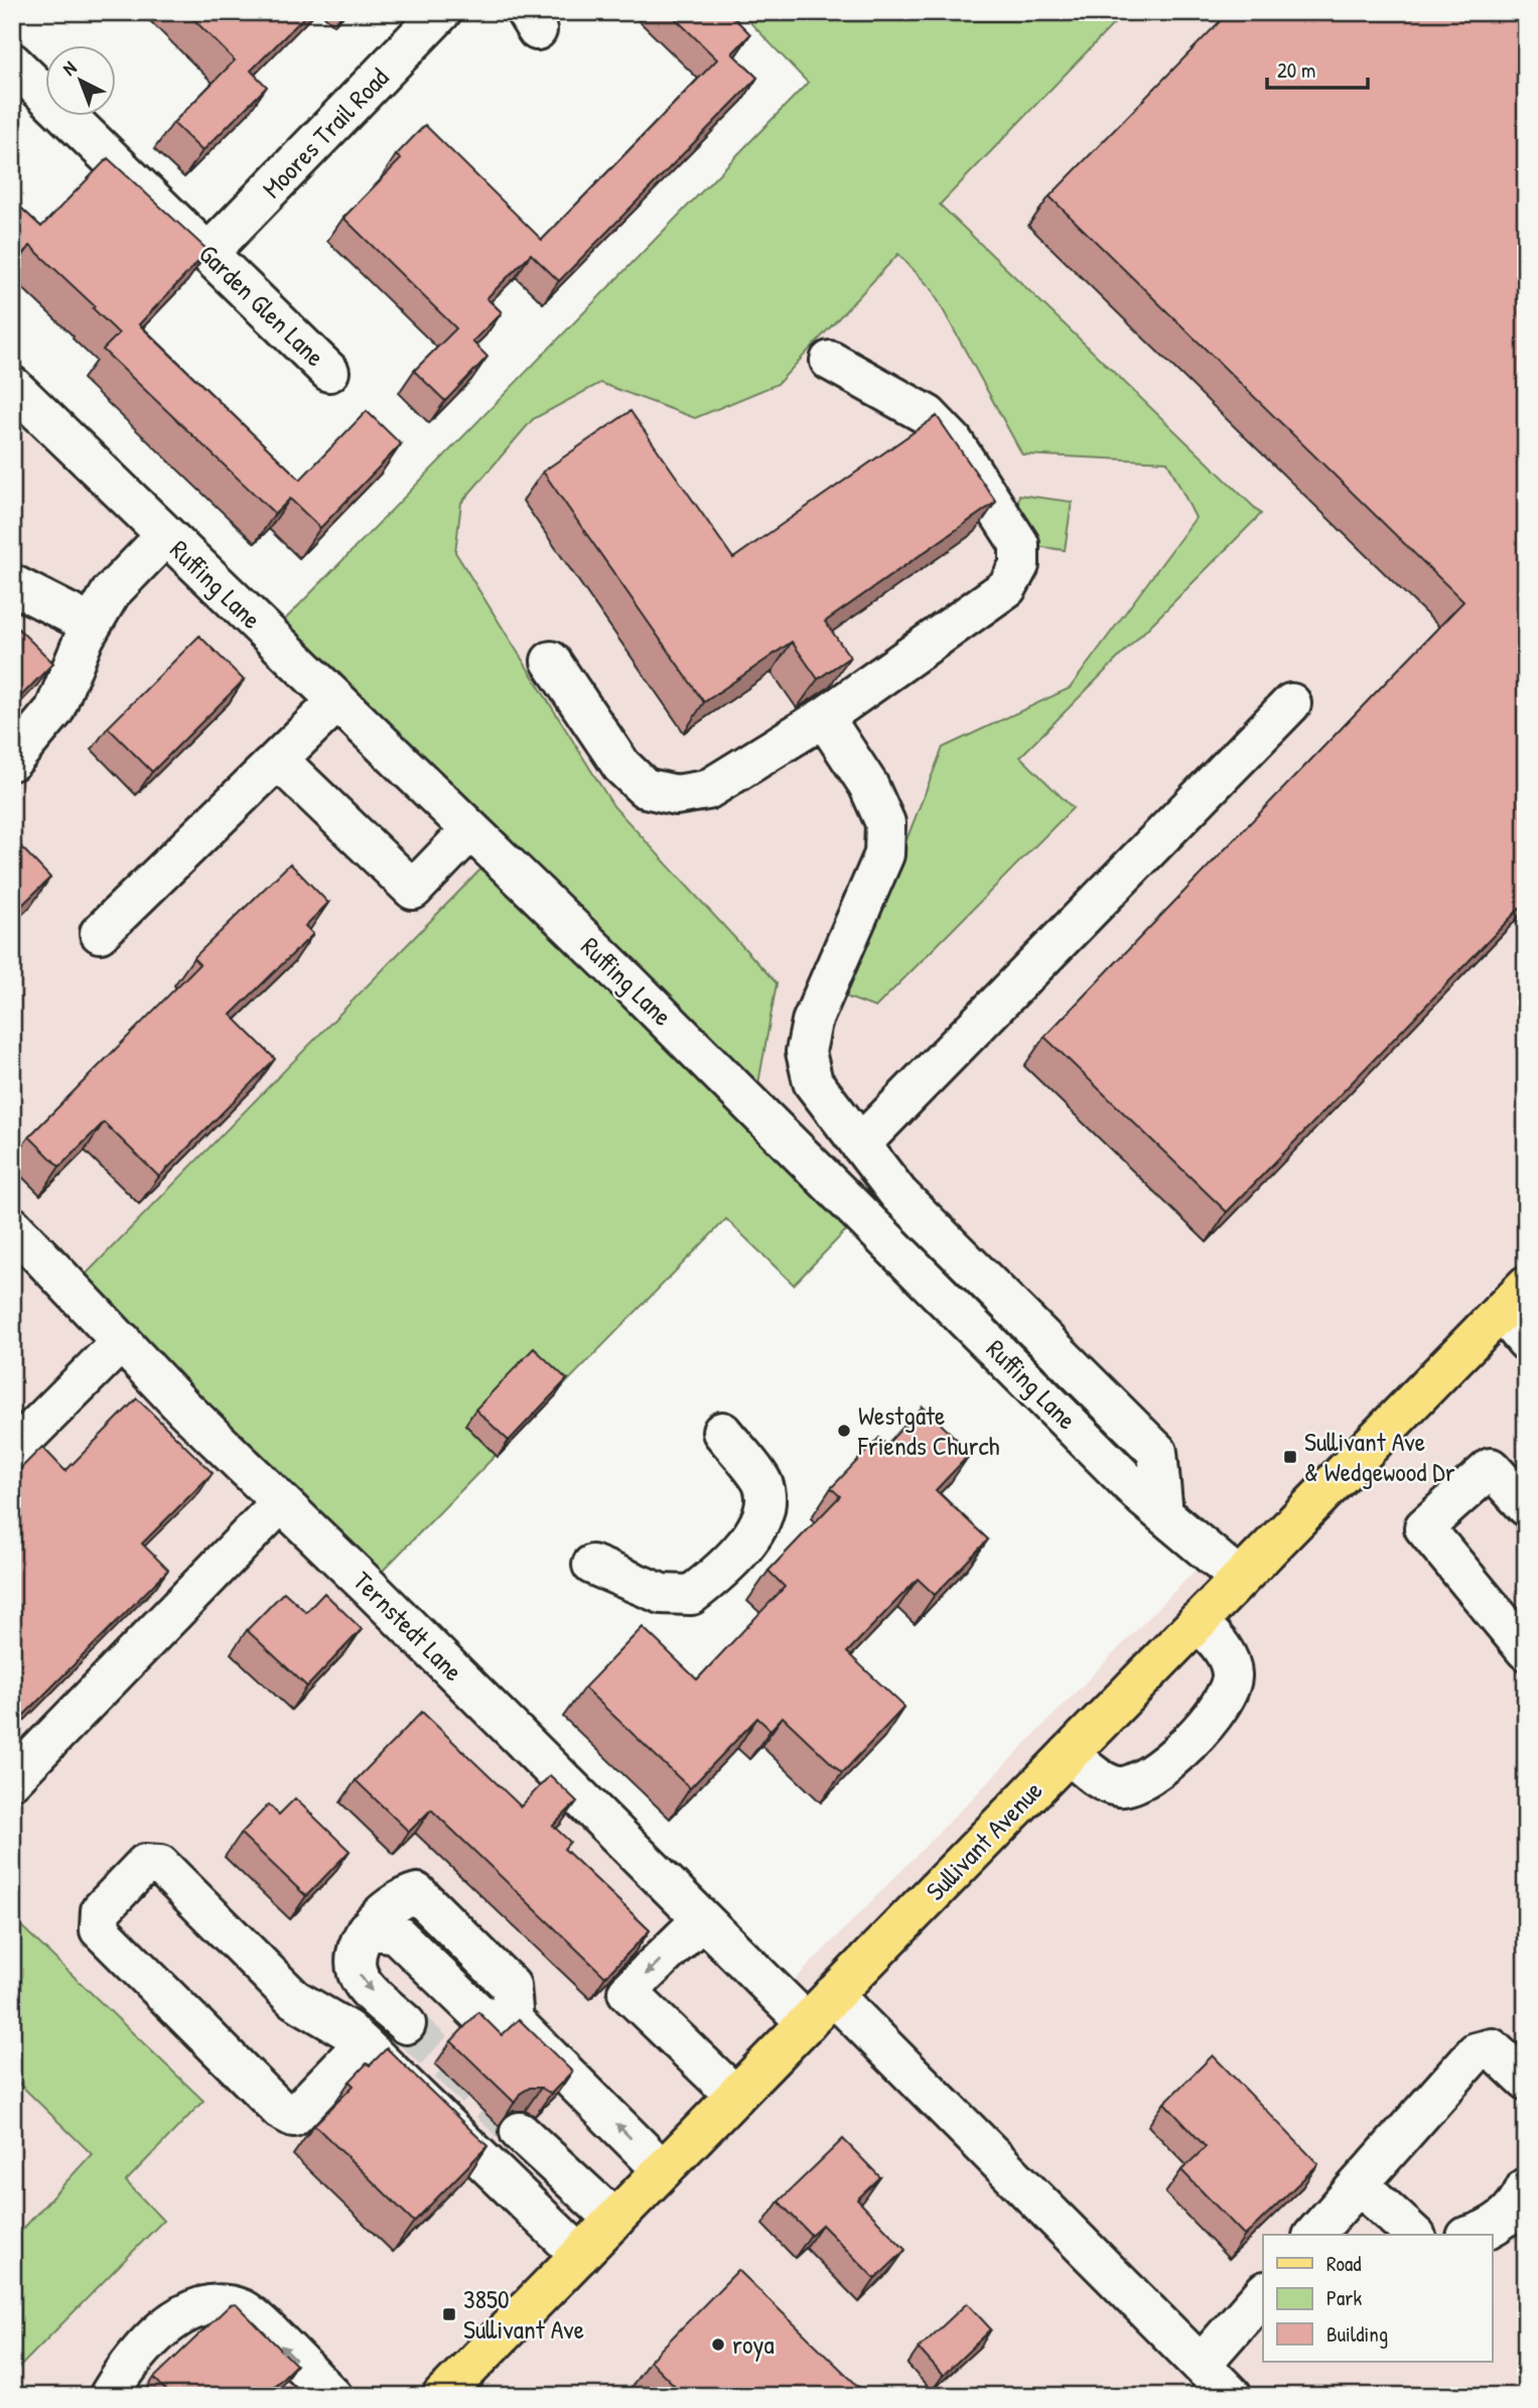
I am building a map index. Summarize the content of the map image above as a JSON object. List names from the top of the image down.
{
  "streets": {
    "main road": ["Sullivant Avenue"],
    "street": [
      "Moores Trail Road",
      "Garden Glen Lane",
      "Ruffing Lane",
      "Ternstedt Lane"
    ]
  },
  "crossings": [
    ["Moores Trail Road", "Garden Glen Lane"],
    ["Ruffing Lane", "Sullivant Avenue"],
    ["Ternstedt Lane", "Sullivant Avenue"]
  ],
  "places": {
    "other": ["Westgate Friends Church", "roya"],
    "transit": ["Sullivant Ave & Wedgewood Dr", "3850 Sullivant Ave"]
  },
  "legend": ["Road", "Park", "Building"],
  "scale_bar": "20 m",
  "north": "top left"
}
